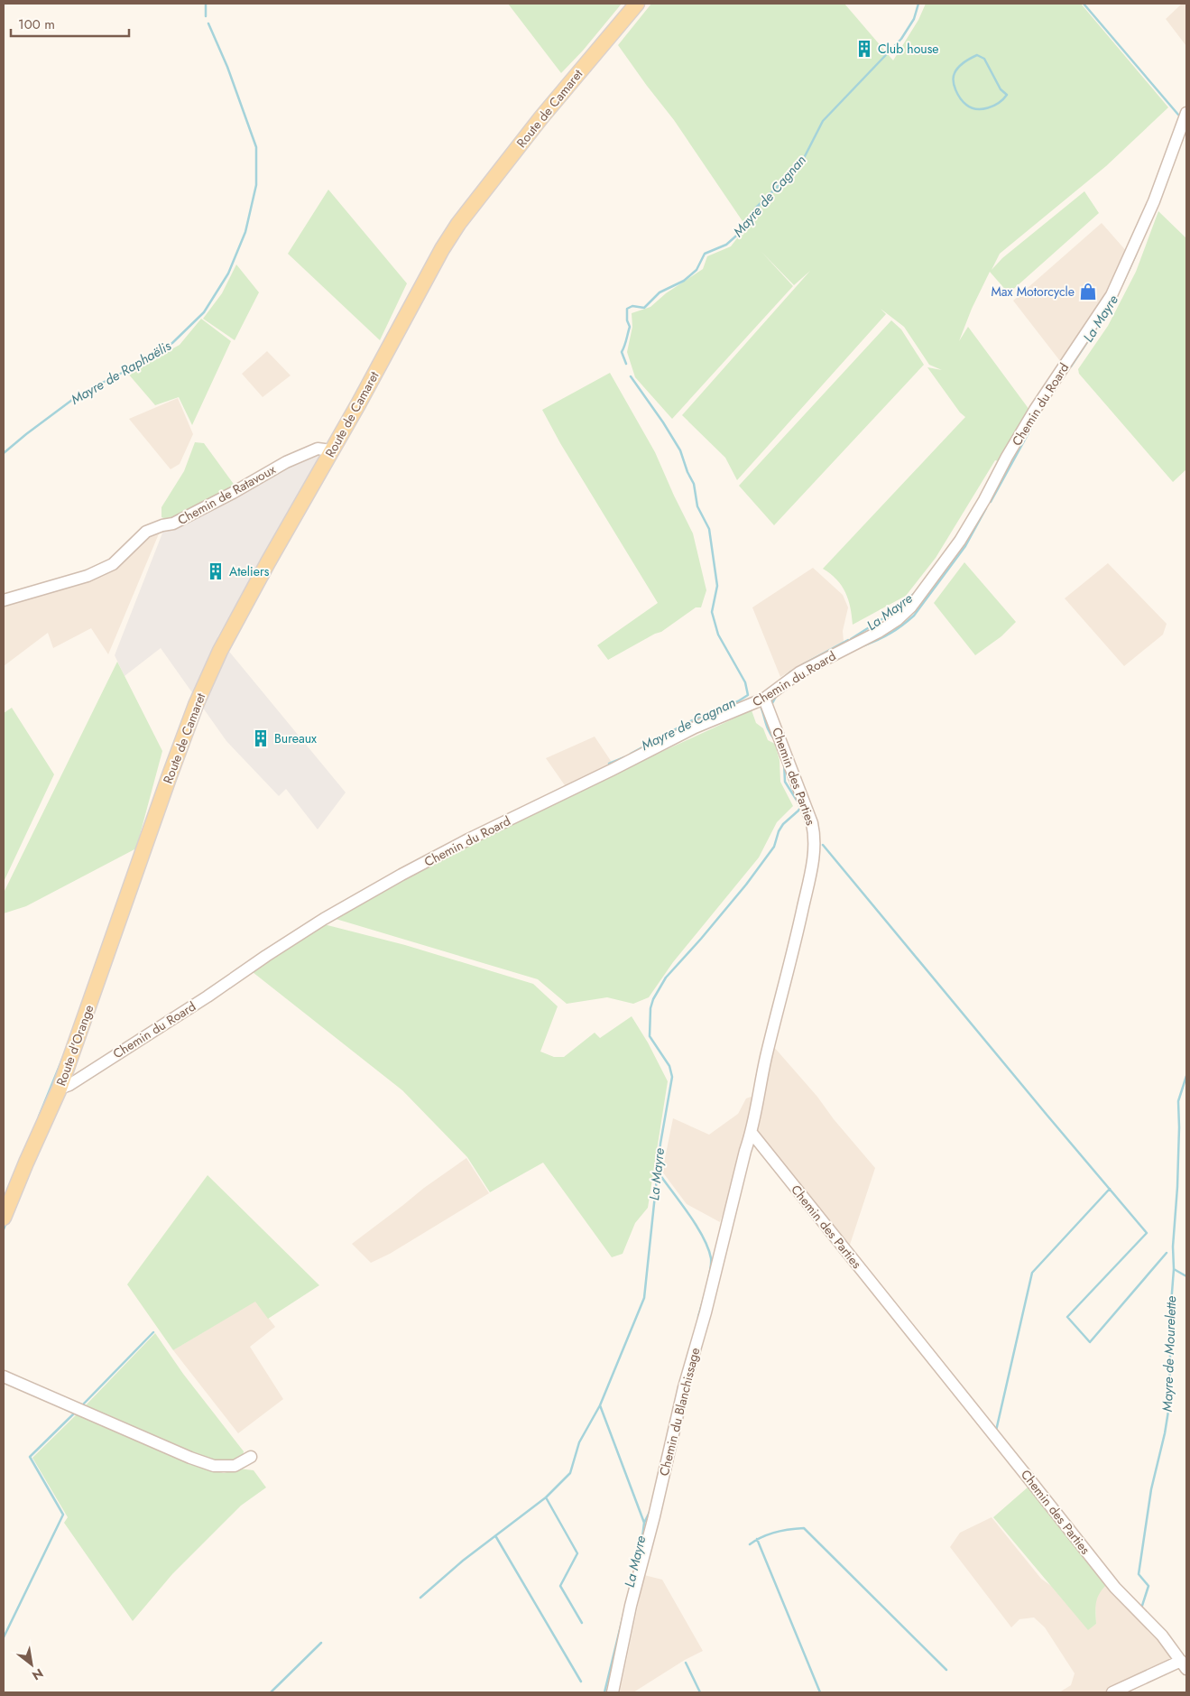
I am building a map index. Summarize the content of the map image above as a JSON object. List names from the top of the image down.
{
  "streets": {
    "main road": ["Route de Camaret", "Route d'Orange"],
    "street": [
      "Chemin du Roard",
      "Chemin de Ratavoux",
      "Chemin des Parties",
      "Chemin du Blanchissage"
    ]
  },
  "crossings": [
    ["Route de Camaret", "Chemin de Ratavoux"],
    ["Route de Camaret", "Route d'Orange"],
    ["Chemin du Roard", "Chemin des Parties"],
    ["Chemin du Roard", "Route d'Orange"],
    ["Chemin des Parties", "Chemin du Blanchissage"]
  ],
  "water": [
    "Mayre de Cagnan",
    "La Mayre",
    "Mayre de Raphaëlis",
    "Mayre de Mourelette"
  ],
  "places": {
    "building": ["Club house", "Ateliers", "Bureaux"],
    "shop": ["Max Motorcycle"]
  },
  "scale_bar": "100 m",
  "north": "bottom right"
}
